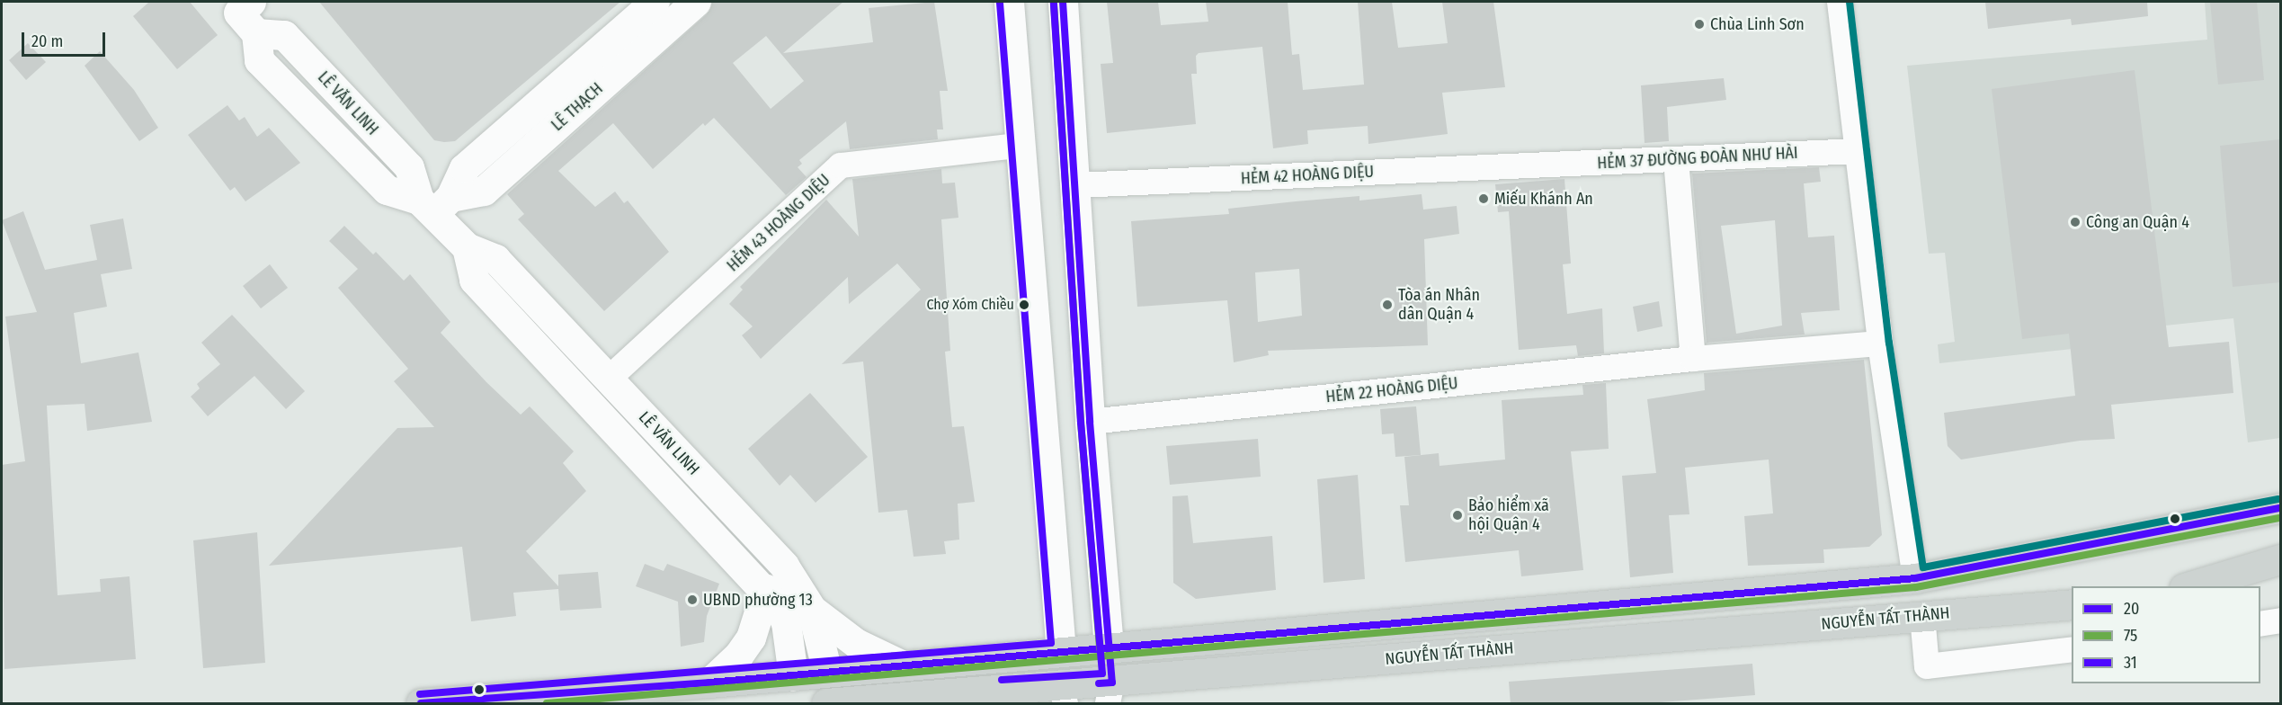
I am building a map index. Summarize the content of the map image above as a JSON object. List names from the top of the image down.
{
  "streets": {
    "main road": ["NGUYỄN TẤT THÀNH"],
    "street": [
      "LÊ VĂN LINH",
      "LÊ THẠCH",
      "HẺM 37 ĐƯỜNG ĐOÀN NHƯ HÀI",
      "HẺM 42 HOÀNG DIỆU",
      "HẺM 43 HOÀNG DIỆU",
      "HẺM 22 HOÀNG DIỆU"
    ]
  },
  "crossings": [
    ["LÊ VĂN LINH", "LÊ THẠCH"],
    ["LÊ VĂN LINH", "HẺM 43 HOÀNG DIỆU"],
    ["HẺM 37 ĐƯỜNG ĐOÀN NHƯ HÀI", "HẺM 42 HOÀNG DIỆU"]
  ],
  "places": [
    "Chùa Linh Sơn",
    "Miếu Khánh An",
    "Công an Quận 4",
    "Chợ Xóm Chiều",
    "Tòa án Nhân dân Quận 4",
    "Bảo hiểm xã hội Quận 4",
    "UBND phường 13"
  ],
  "lines": ["transit line 20", "transit line 75", "transit line 31"],
  "legend": ["20", "75", "31"],
  "scale_bar": "20 m"
}
